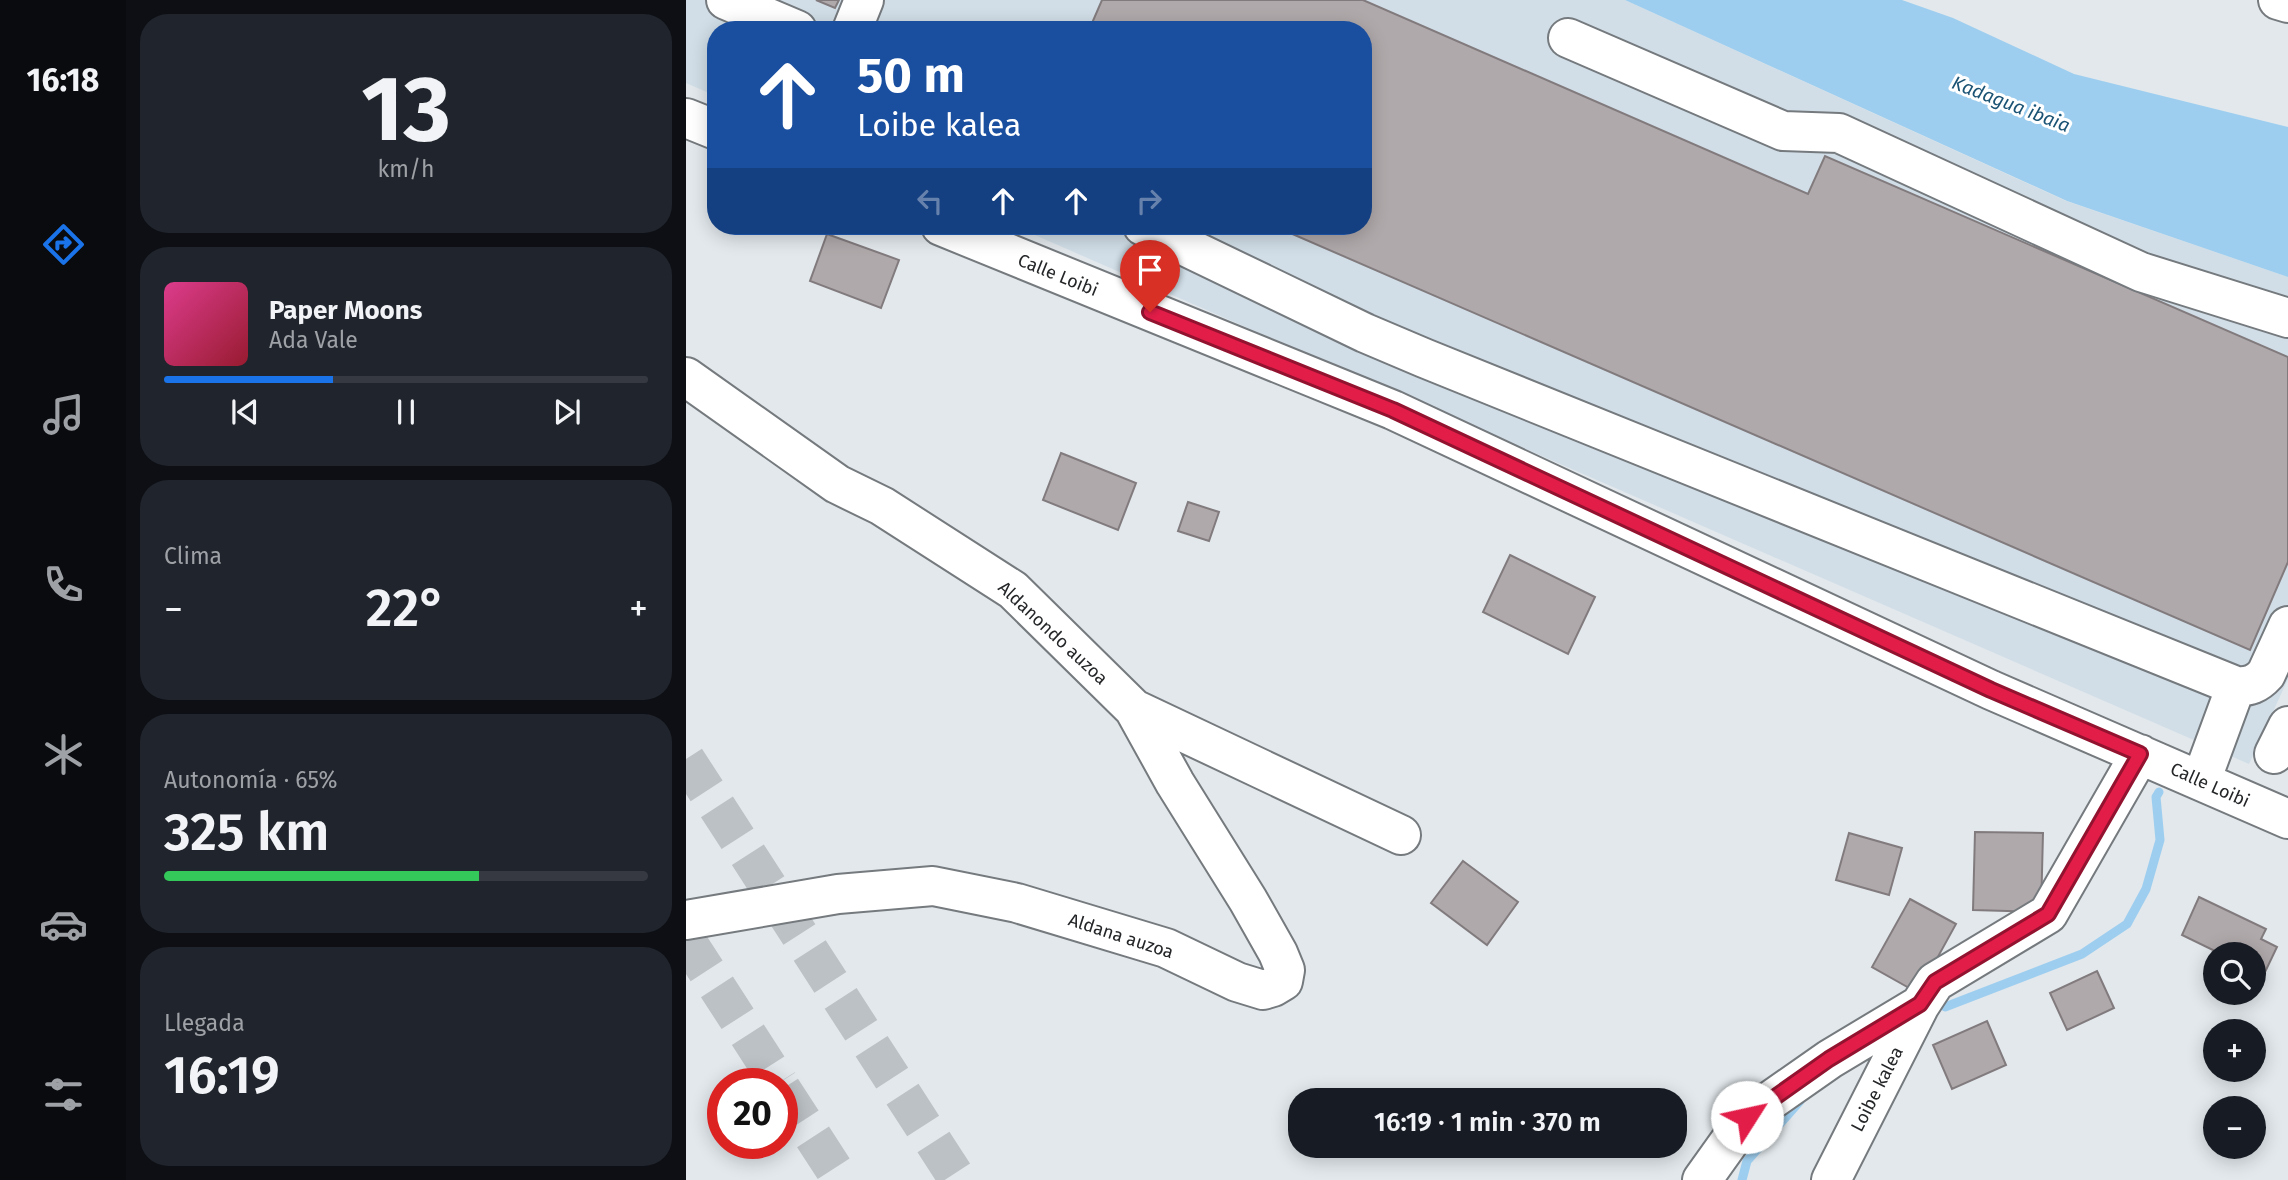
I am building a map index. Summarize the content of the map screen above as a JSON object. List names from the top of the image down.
{
  "streets": {
    "street": [
      "Calle Loibi",
      "Aldanondo auzoa",
      "Aldana auzoa",
      "Loibe kalea"
    ]
  },
  "crossings": [
    ["Calle Loibi", "Loibe kalea"],
    ["Aldanondo auzoa", "Aldana auzoa"]
  ],
  "water": ["Kadagua ibaia"],
  "page": {
    "tabs": "16:18",
    "tile": [
      ["13", "km/h"],
      "Clima",
      ["Autonomía · 65%", "325 km"],
      ["Llegada", "16:19"]
    ],
    "turn": ["50 m", "Loibe kalea"],
    "song": ["Paper Moons", "Ada Vale"],
    "heat": ["−", "22°", "+"],
    "map_buttons": ["+", "−"],
    "limit": "20",
    "trip": "16:19 · 1 min · 370 m"
  }
}
